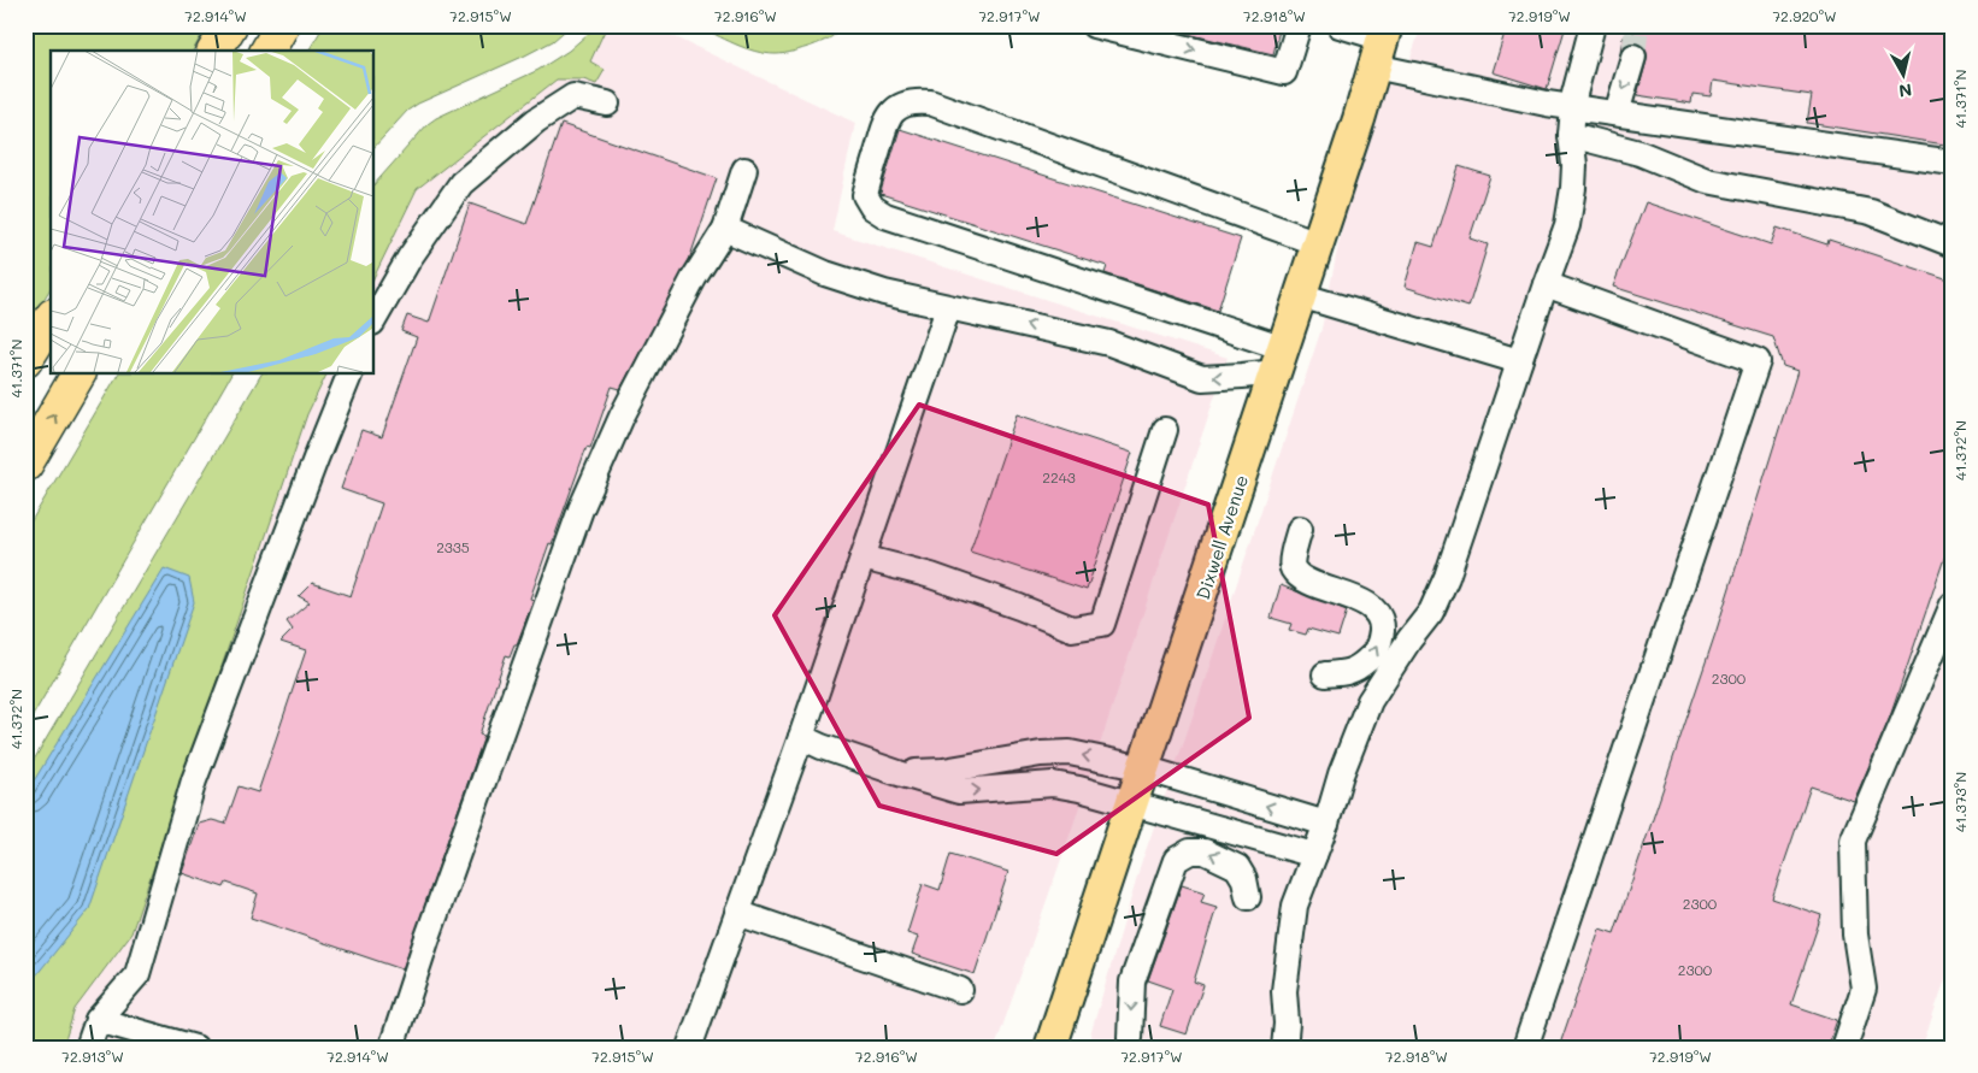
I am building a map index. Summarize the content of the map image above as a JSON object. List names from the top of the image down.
{
  "streets": {
    "main road": ["Dixwell Avenue"]
  },
  "house_numbers": [
    "2243",
    "2335",
    "2300",
    "2300",
    "2300"
  ],
  "north": "bottom",
  "coordinates": [
    "72.914°W",
    "72.915°W",
    "72.916°W",
    "72.917°W",
    "72.918°W",
    "72.919°W",
    "72.920°W",
    "41.371°N",
    "41.372°N",
    "41.373°N",
    "72.913°W"
  ]
}
